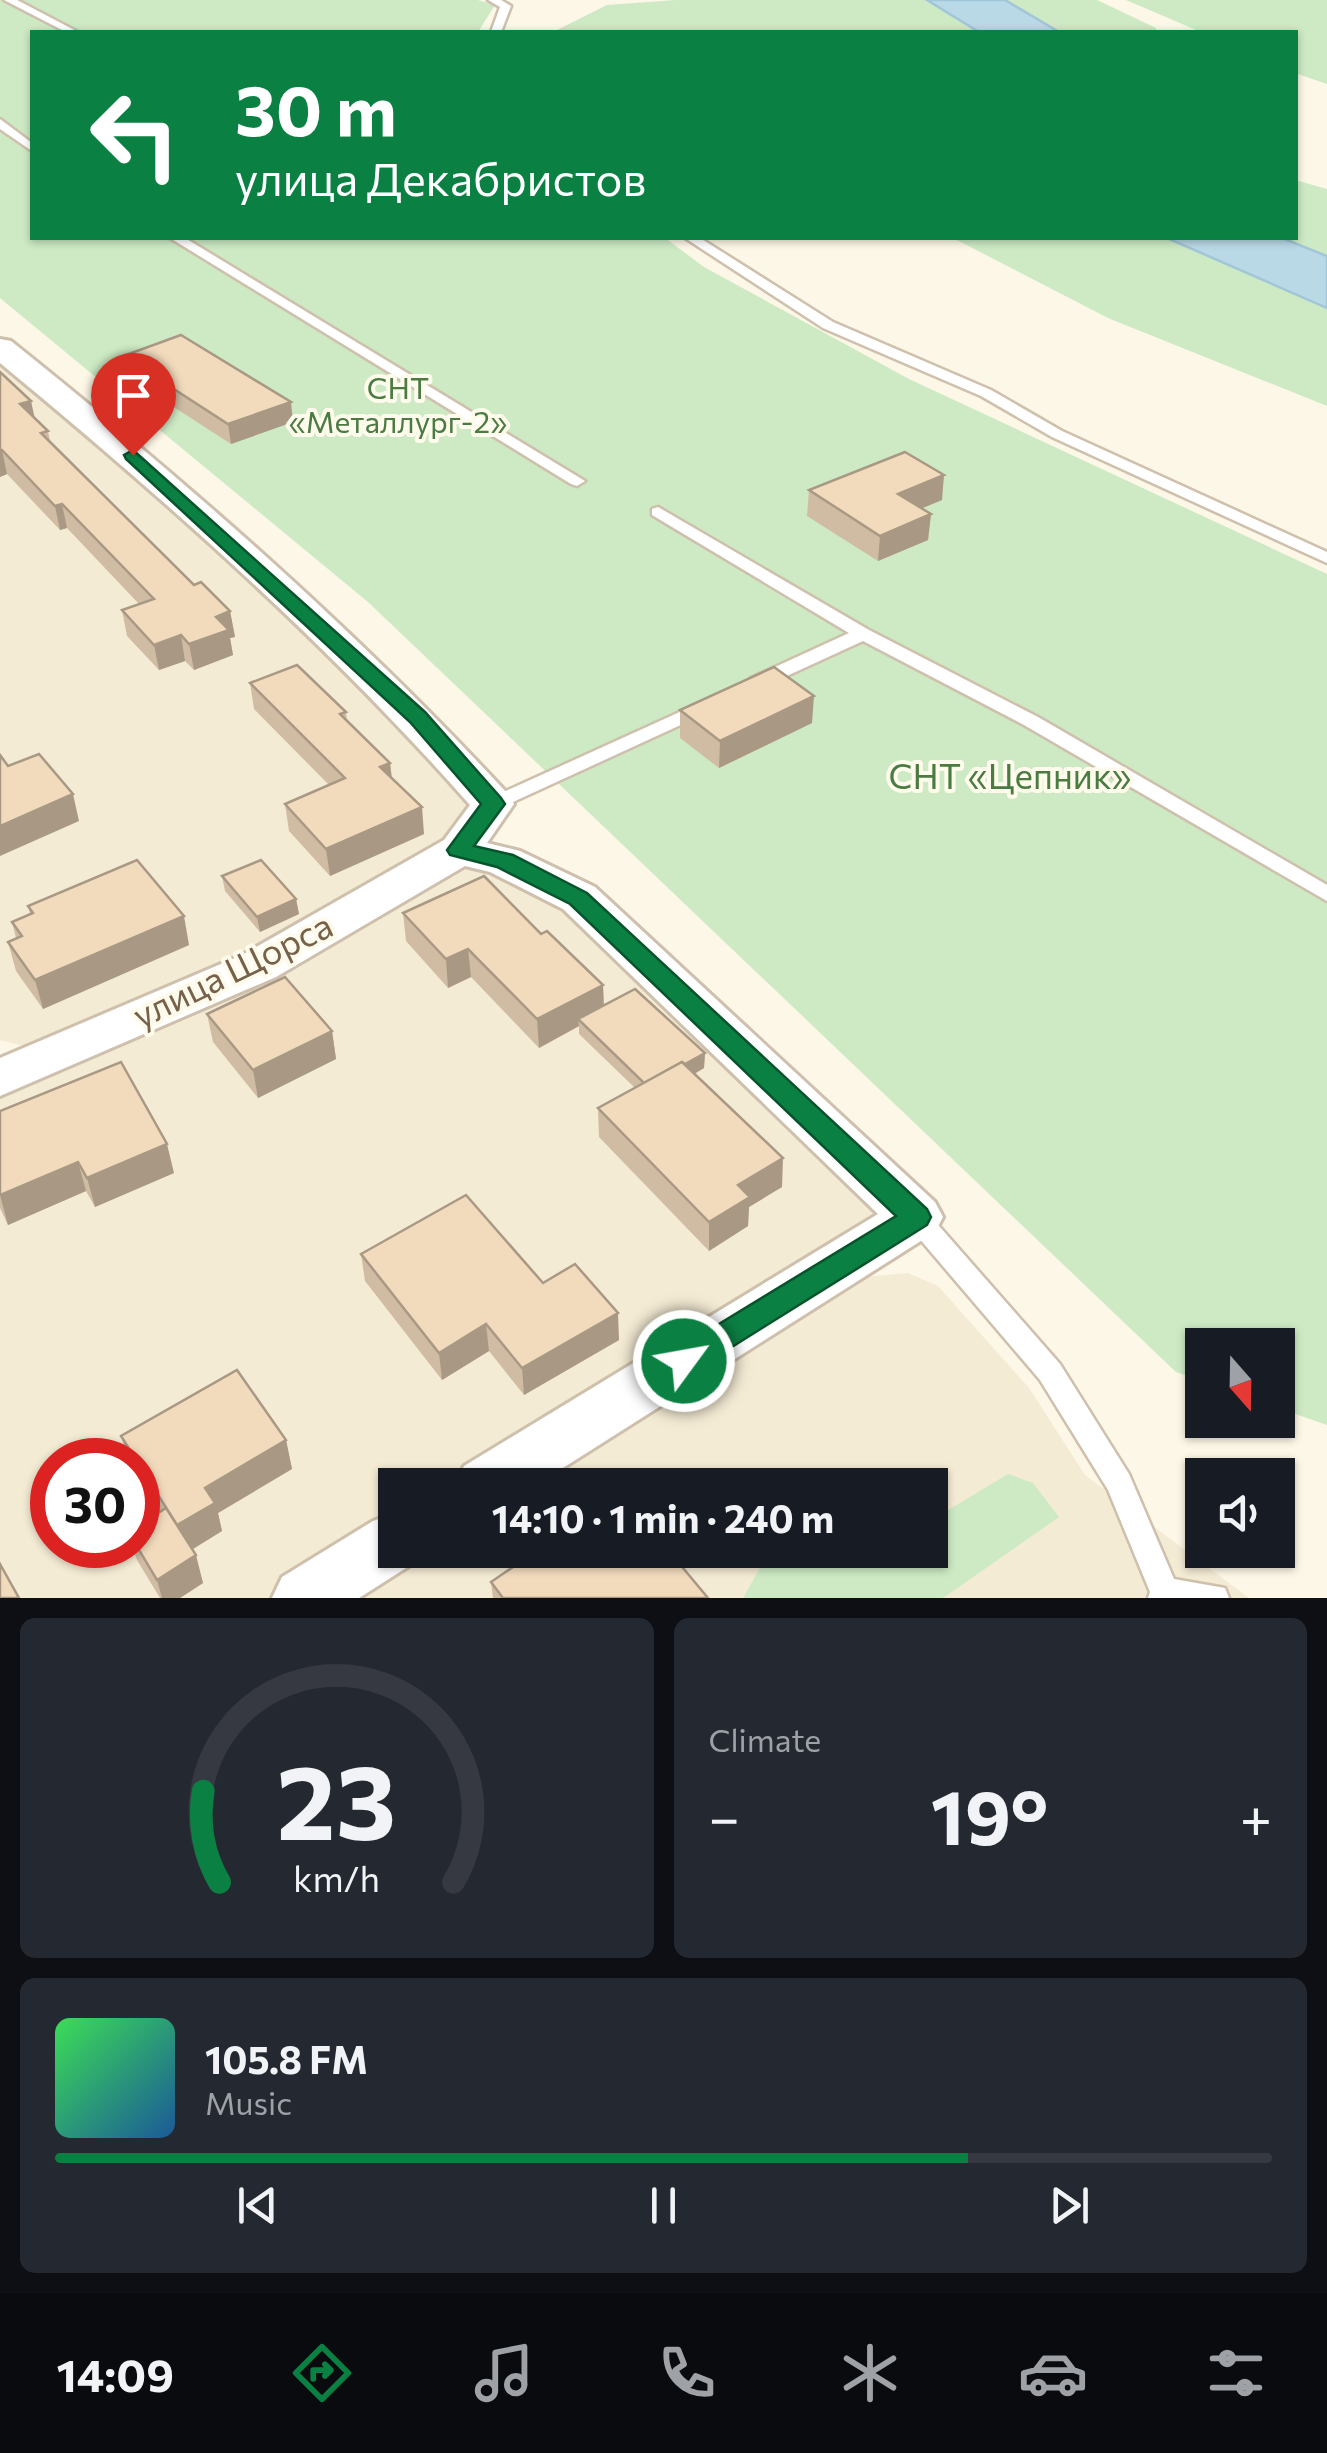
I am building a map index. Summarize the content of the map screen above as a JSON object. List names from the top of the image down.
{
  "streets": {
    "street": ["улица Щорса"]
  },
  "parks": ["СНТ «Металлург-2»", "СНТ «Цепник»"],
  "north": "bottom",
  "page": {
    "turn": ["30 m", "улица Декабристов"],
    "limit": "30",
    "trip": "14:10 · 1 min · 240 m",
    "tile": "Climate",
    "heat": ["−", "19°", "+"],
    "song": ["105.8 FM", "Music"],
    "tabs": "14:09",
    "gauge": ["23", "km/h"]
  }
}
